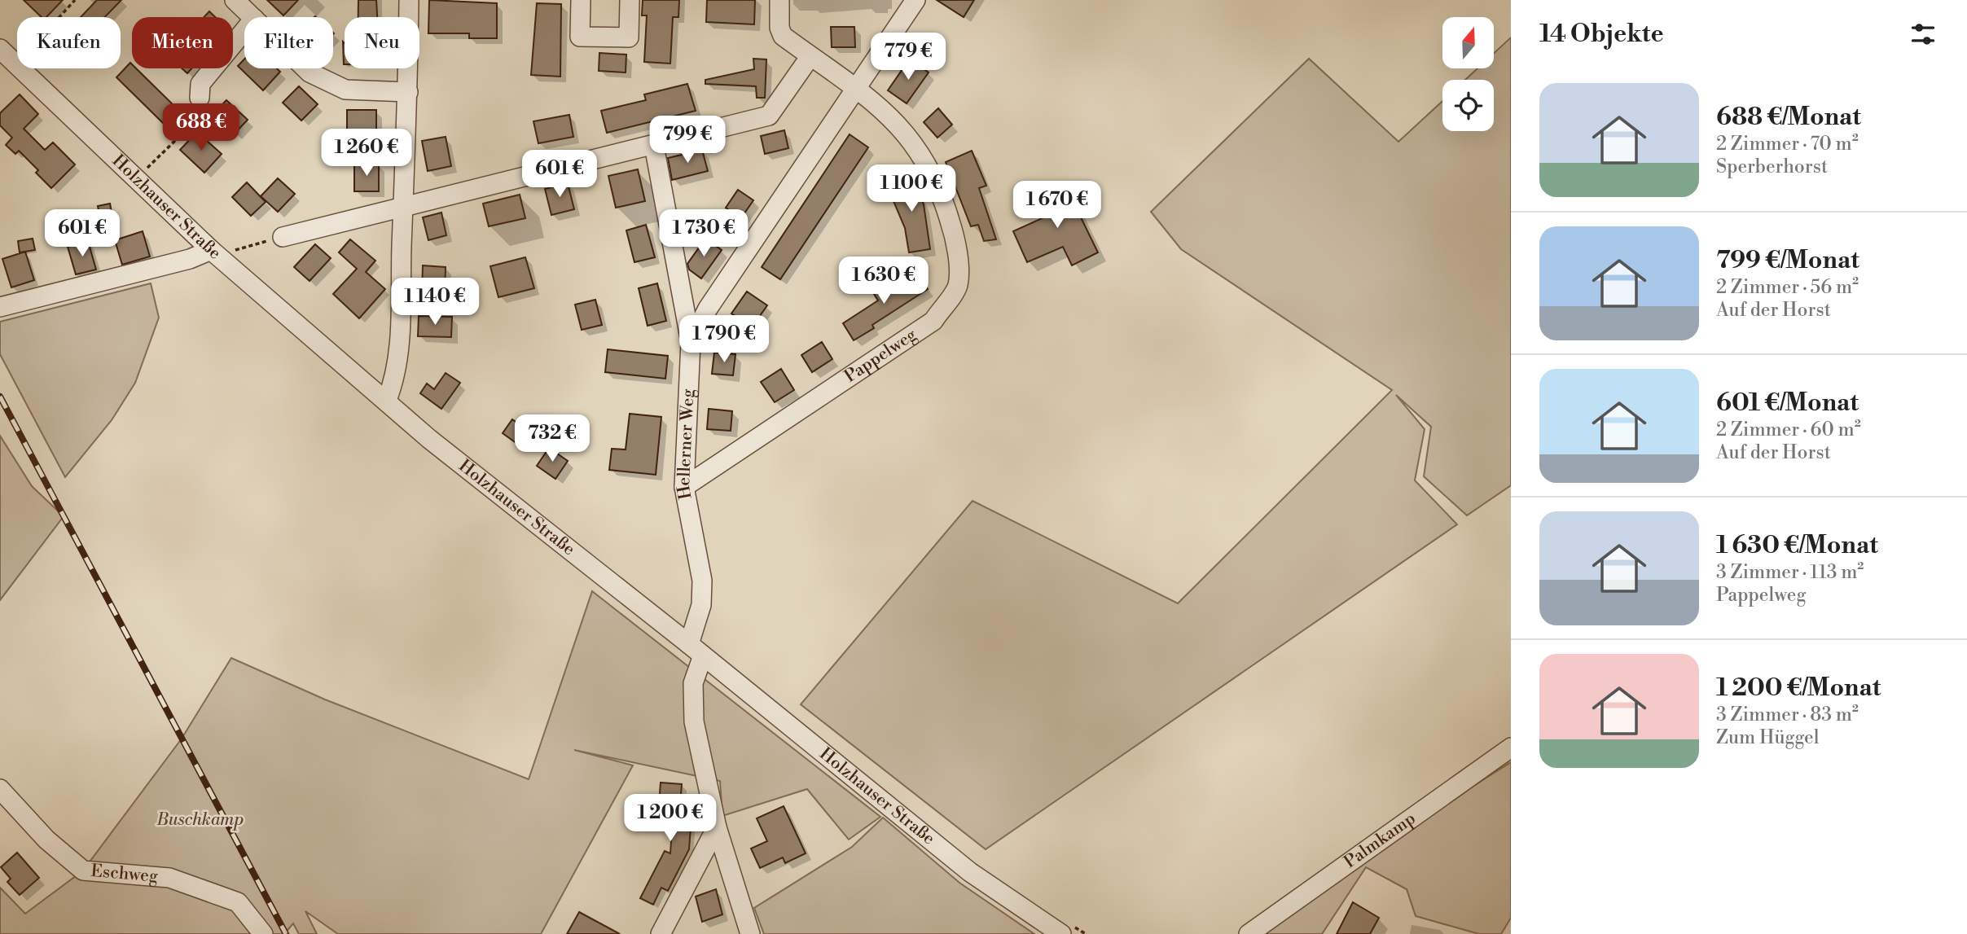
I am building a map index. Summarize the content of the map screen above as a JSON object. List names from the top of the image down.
{
  "streets": {
    "street": [
      "Holzhauser Straße",
      "Pappelweg",
      "Hellerner Weg",
      "Palmkamp",
      "Eschweg"
    ]
  },
  "crossings": [
    ["Holzhauser Straße", "Hellerner Weg"],
    ["Pappelweg", "Hellerner Weg"]
  ],
  "parks": ["Buschkamp"],
  "north": "top",
  "page": {
    "heading": "14 Objekte",
    "chip": [
      "Kaufen",
      "Mieten",
      "Filter",
      "Neu"
    ],
    "price": [
      "779 €",
      "688 €",
      "799 €",
      "1 260 €",
      "601 €",
      "1 100 €",
      "1 670 €",
      "601 €",
      "1 730 €",
      "1 630 €",
      "1 140 €",
      "1 790 €",
      "732 €",
      "1 200 €"
    ],
    "list": [
      {
        "name": "688 €/Monat",
        "note": "2 Zimmer · 70 m² · Sperberhorst"
      },
      {
        "name": "799 €/Monat",
        "note": "2 Zimmer · 56 m² · Auf der Horst"
      },
      {
        "name": "601 €/Monat",
        "note": "2 Zimmer · 60 m² · Auf der Horst"
      },
      {
        "name": "1 630 €/Monat",
        "note": "3 Zimmer · 113 m² · Pappelweg"
      },
      {
        "name": "1 200 €/Monat",
        "note": "3 Zimmer · 83 m² · Zum Hüggel"
      }
    ]
  }
}
